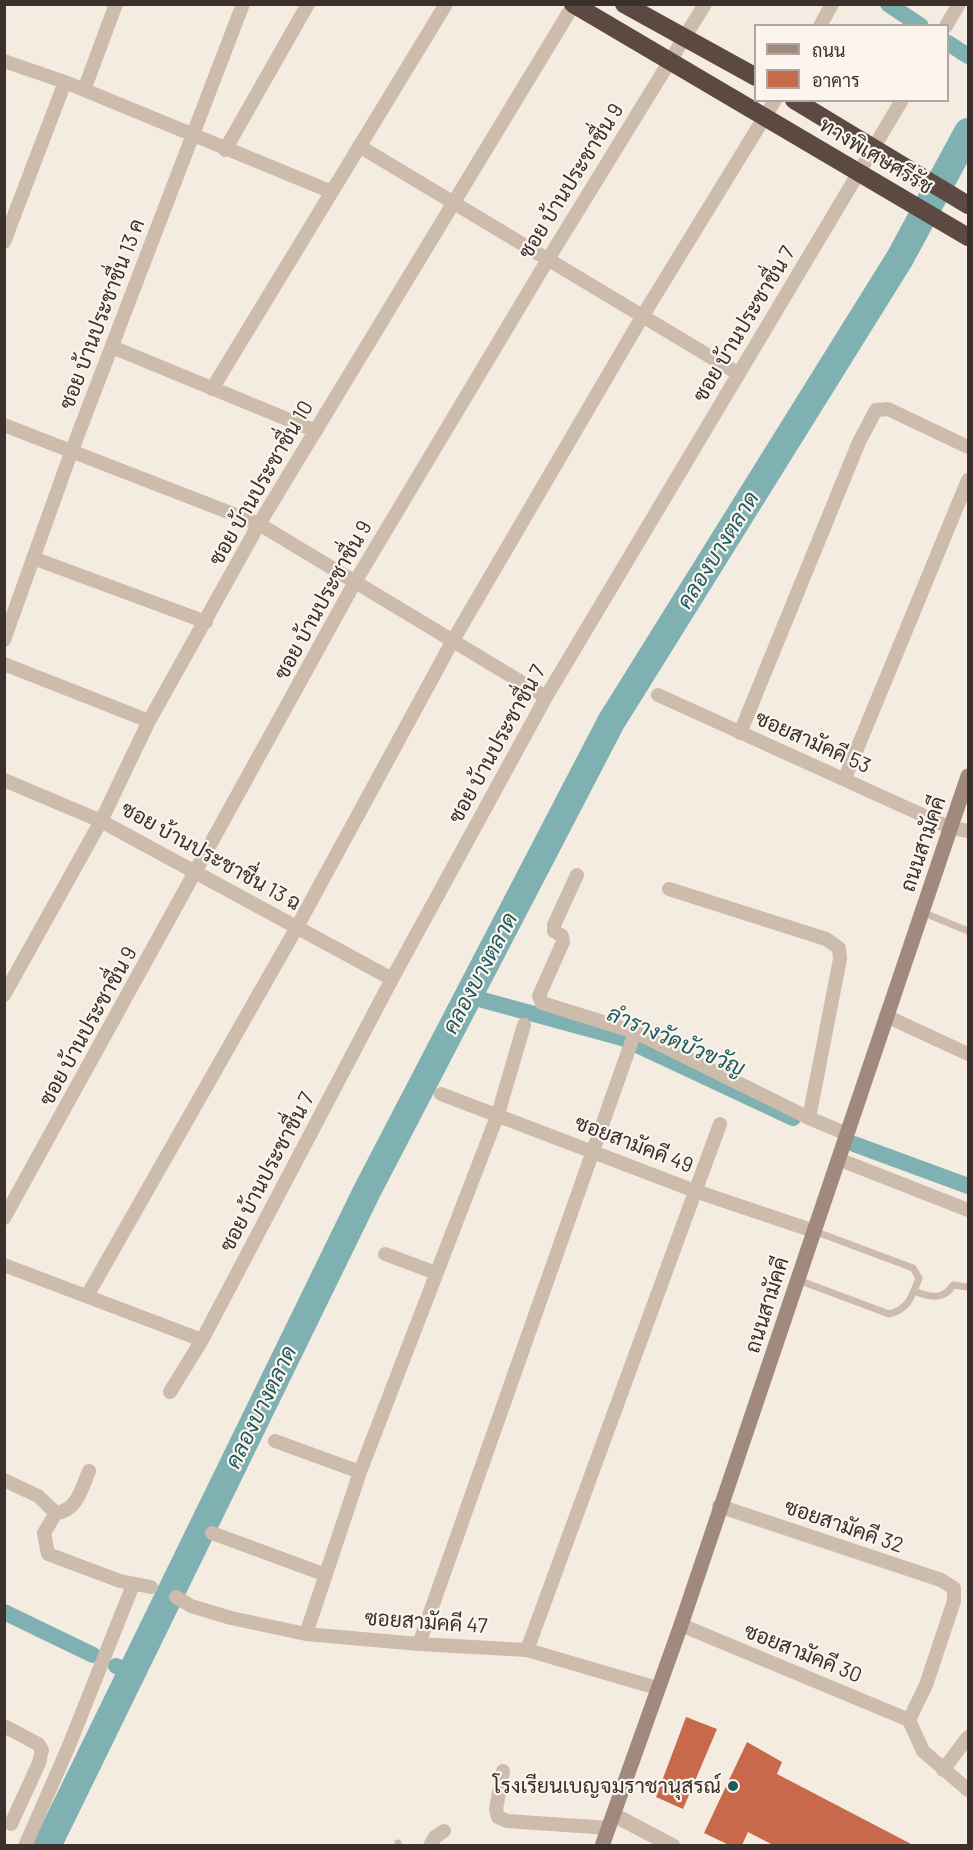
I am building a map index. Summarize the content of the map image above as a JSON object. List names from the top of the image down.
{
  "streets": {
    "highway": ["ทางพิเศษศรีรัช"],
    "main road": ["ถนนสามัคคี"],
    "street": [
      "ซอย บ้านประชาชื่น 9",
      "ซอย บ้านประชาชื่น 13 ค",
      "ซอย บ้านประชาชื่น 7",
      "ซอย บ้านประชาชื่น 10",
      "ซอยสามัคคี 53",
      "ซอย บ้านประชาชื่น 13 ฉ",
      "ซอยสามัคคี 49",
      "ซอยสามัคคี 32",
      "ซอยสามัคคี 47",
      "ซอยสามัคคี 30"
    ]
  },
  "crossings": [
    ["ทางพิเศษศรีรัช", "ซอย บ้านประชาชื่น 10"],
    ["ซอย บ้านประชาชื่น 9", "ซอย บ้านประชาชื่น 13 ฉ"],
    ["ซอย บ้านประชาชื่น 7", "ซอย บ้านประชาชื่น 13 ฉ"],
    ["ซอย บ้านประชาชื่น 10", "ซอย บ้านประชาชื่น 13 ฉ"],
    ["ซอยสามัคคี 53", "ถนนสามัคคี"],
    ["ถนนสามัคคี", "ซอยสามัคคี 49"],
    ["ถนนสามัคคี", "ซอยสามัคคี 32"],
    ["ถนนสามัคคี", "ซอยสามัคคี 47"],
    ["ถนนสามัคคี", "ซอยสามัคคี 30"],
    ["ซอยสามัคคี 32", "ซอยสามัคคี 30"]
  ],
  "water": ["คลองบางตลาด", "ลำรางวัดบัวขวัญ"],
  "places": ["โรงเรียนเบญจมราชานุสรณ์"],
  "legend": ["ถนน", "อาคาร"]
}
